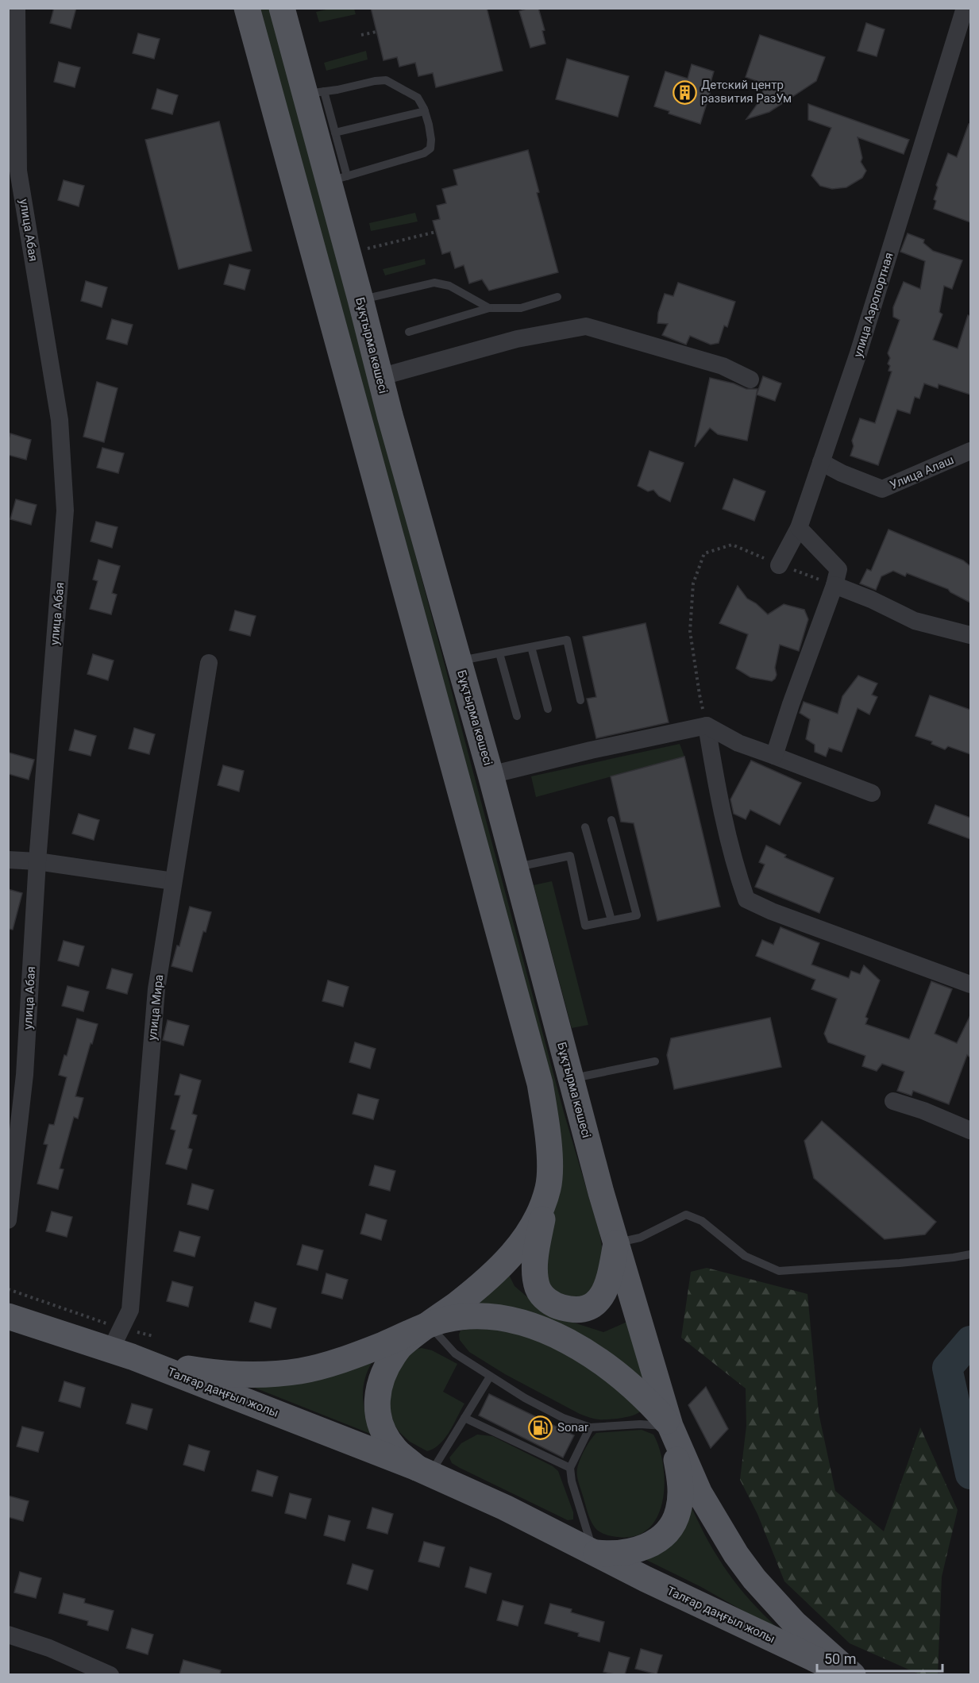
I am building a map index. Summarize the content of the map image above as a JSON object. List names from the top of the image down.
{
  "streets": {
    "main road": ["Бұқтырма көшесі", "Талғар даңғыл жолы"],
    "street": [
      "улица Абая",
      "улица Аэропортная",
      "Улица Алаш",
      "улица Мира"
    ]
  },
  "crossings": [
    ["улица Аэропортная", "Улица Алаш"],
    ["Бұқтырма көшесі", "Талғар даңғыл жолы"],
    ["улица Мира", "Талғар даңғыл жолы"]
  ],
  "places": {
    "building": ["Детский центр развития РазУм"],
    "fuel station": ["Sonar"]
  },
  "scale_bar": "50 m"
}
